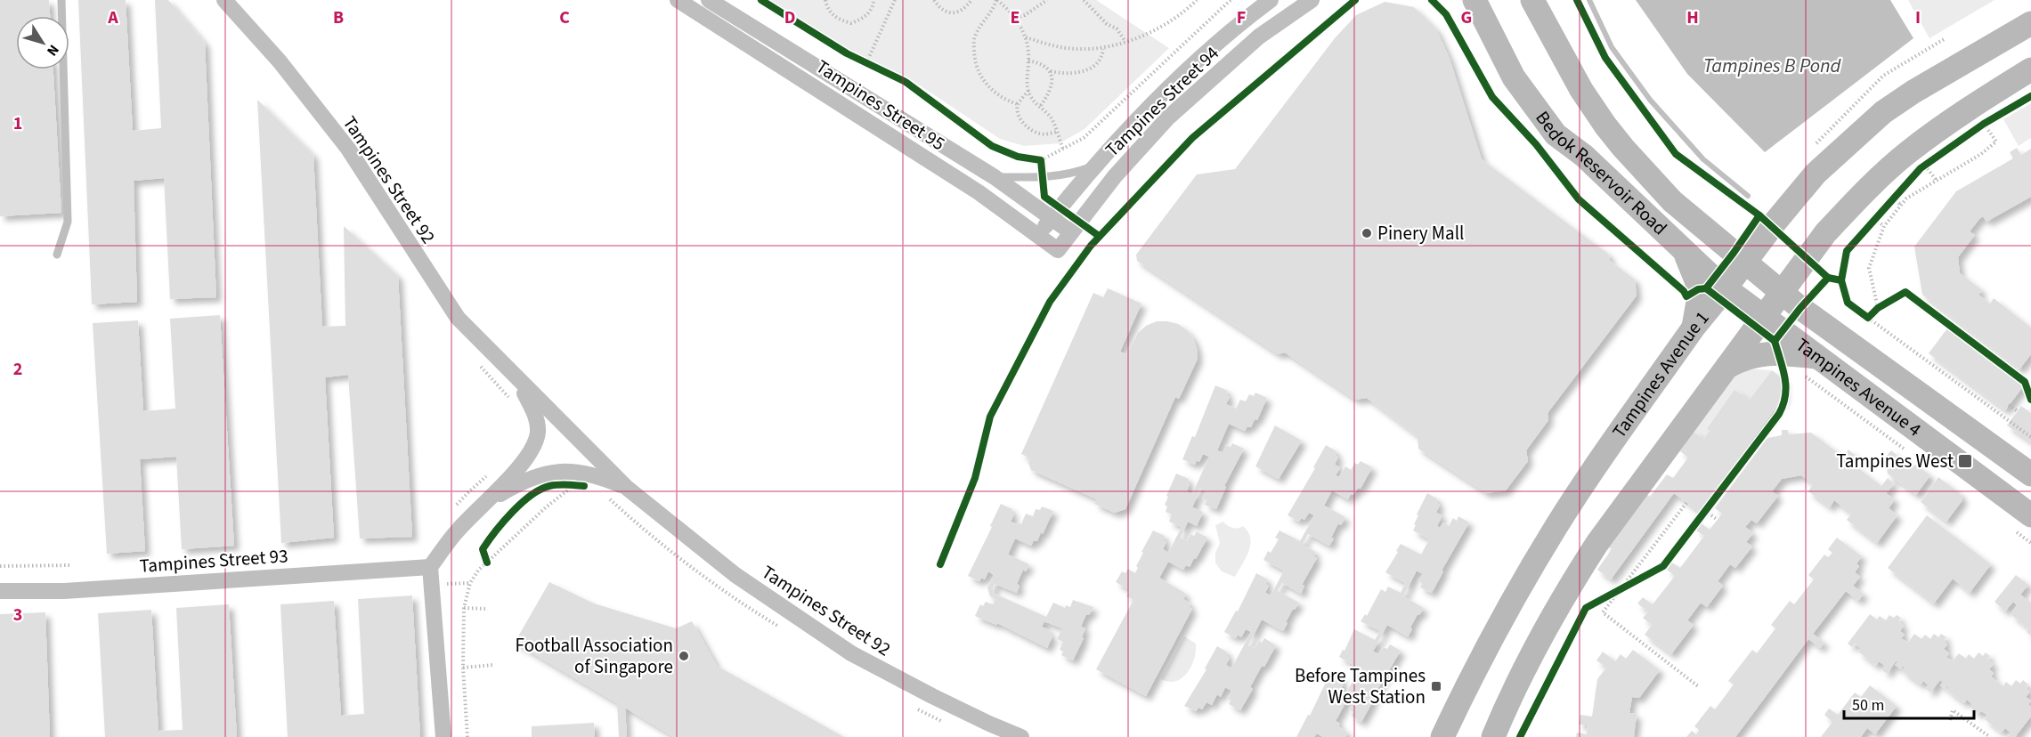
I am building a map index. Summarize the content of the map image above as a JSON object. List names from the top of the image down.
{
  "streets": {
    "main road": ["Bedok Reservoir Road", "Tampines Avenue 1", "Tampines Avenue 4"],
    "street": [
      "Tampines Street 94",
      "Tampines Street 95",
      "Tampines Street 92",
      "Tampines Street 93"
    ]
  },
  "crossings": [
    ["Tampines Street 94", "Tampines Street 95"],
    ["Bedok Reservoir Road", "Tampines Avenue 1"],
    ["Bedok Reservoir Road", "Tampines Avenue 4"],
    ["Tampines Street 92", "Tampines Street 93"]
  ],
  "water": ["Tampines B Pond"],
  "places": {
    "other": ["Pinery Mall", "Football Association of Singapore"],
    "transit": ["Tampines West", "Before Tampines West Station"]
  },
  "scale_bar": "50 m",
  "north": "bottom right",
  "grid": {
    "columns": [
      "A",
      "B",
      "C",
      "D",
      "E",
      "F",
      "G",
      "H",
      "I"
    ],
    "rows": ["1", "2", "3"]
  }
}
